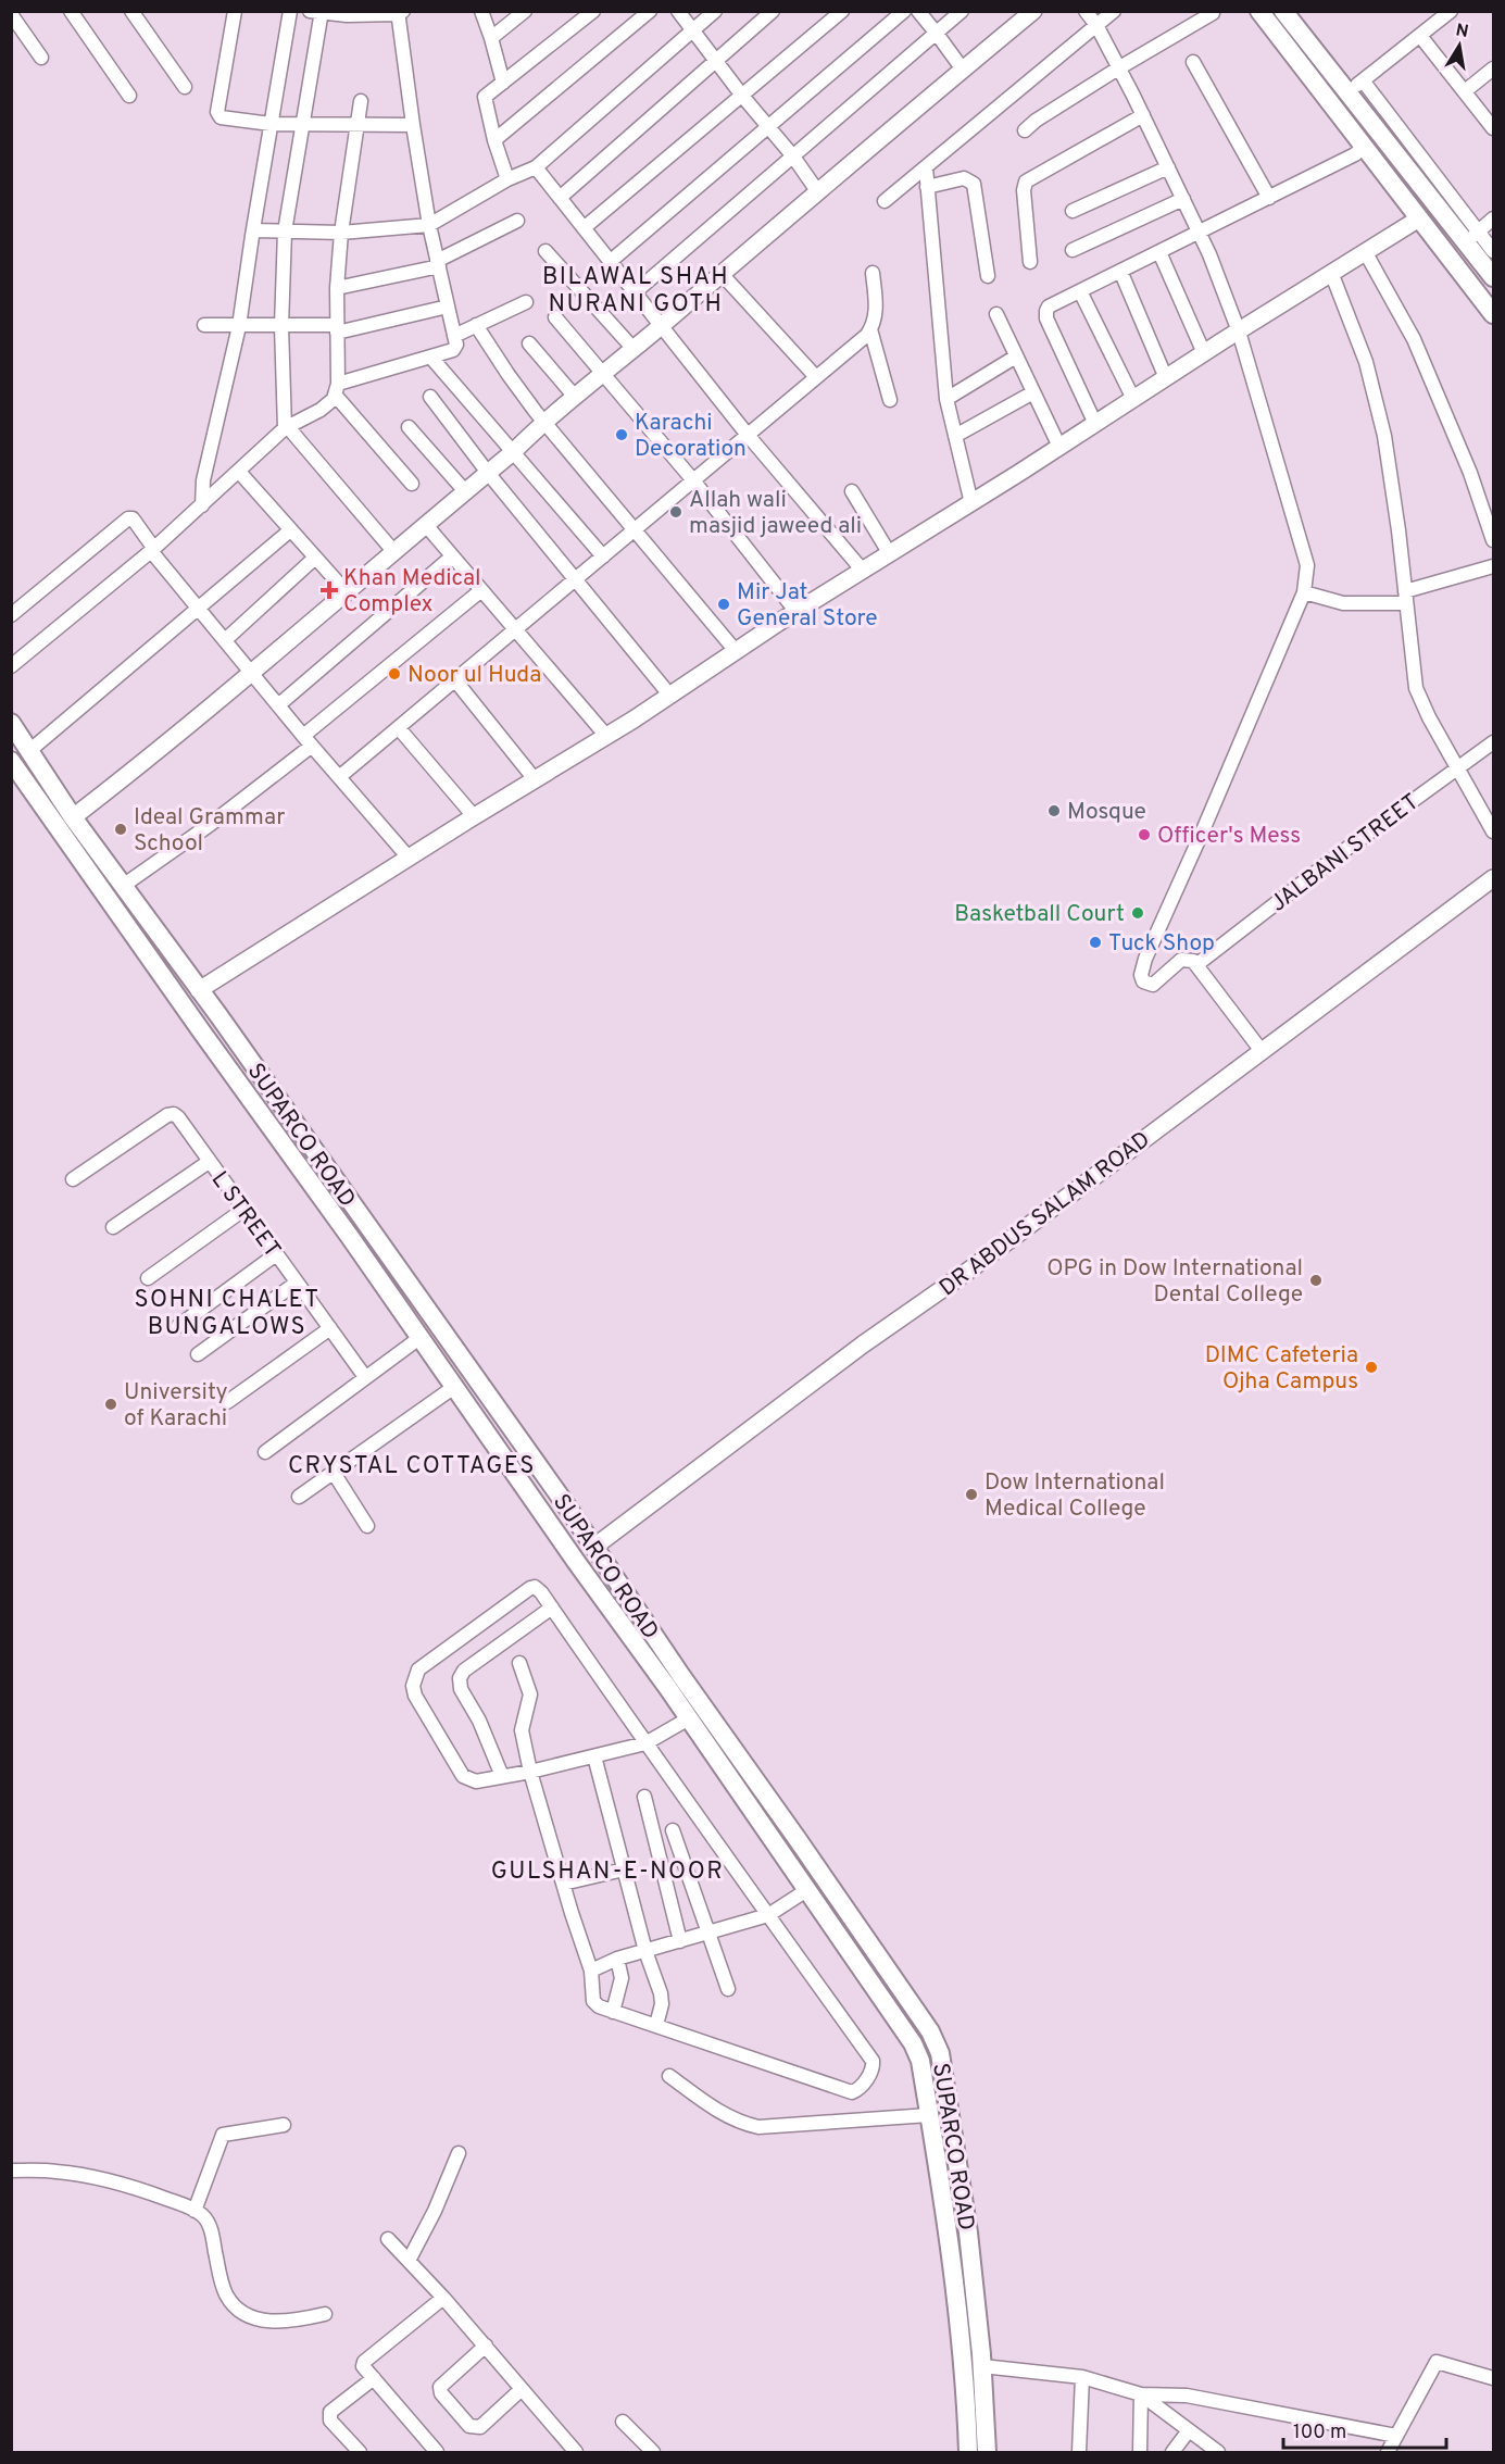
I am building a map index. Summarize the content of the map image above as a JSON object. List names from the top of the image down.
{
  "streets": {
    "main road": ["SUPARCO ROAD"],
    "street": ["JALBANI STREET", "DR ABDUS SALAM ROAD", "L STREET"]
  },
  "crossings": [
    ["SUPARCO ROAD", "DR ABDUS SALAM ROAD"]
  ],
  "districts": [
    "BILAWAL SHAH NURANI GOTH",
    "SOHNI CHALET BUNGALOWS",
    "CRYSTAL COTTAGES",
    "GULSHAN-E-NOOR"
  ],
  "places": {
    "other": [
      "Karachi Decoration",
      "Allah wali masjid jaweed ali",
      "Mir Jat General Store",
      "Noor ul Huda",
      "Mosque",
      "Ideal Grammar School",
      "Officer's Mess",
      "Basketball Court",
      "Tuck Shop",
      "OPG in Dow International Dental College",
      "DIMC Cafeteria Ojha Campus",
      "University of Karachi",
      "Dow International Medical College"
    ],
    "health": ["Khan Medical Complex"]
  },
  "scale_bar": "100 m",
  "north": "top"
}
